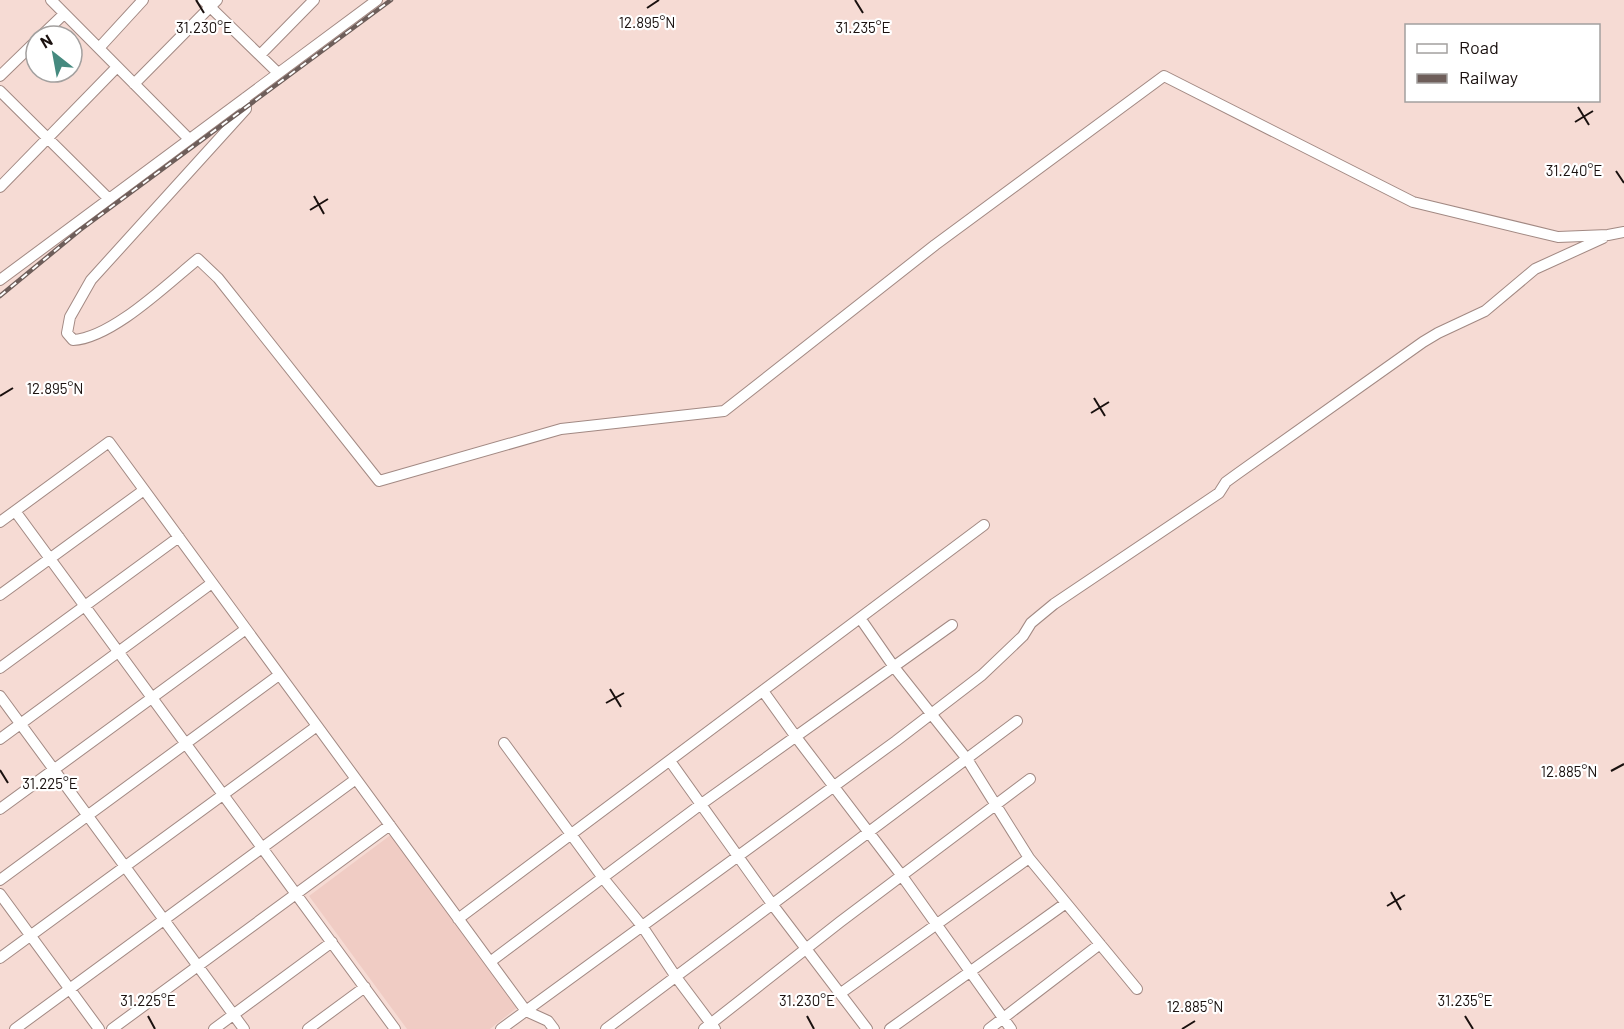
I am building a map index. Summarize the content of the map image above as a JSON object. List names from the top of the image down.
{
  "legend": ["Road", "Railway"],
  "north": "top left",
  "coordinates": [
    "12.895°N",
    "31.230°E",
    "31.235°E",
    "31.240°E",
    "12.885°N",
    "31.225°E"
  ]
}
